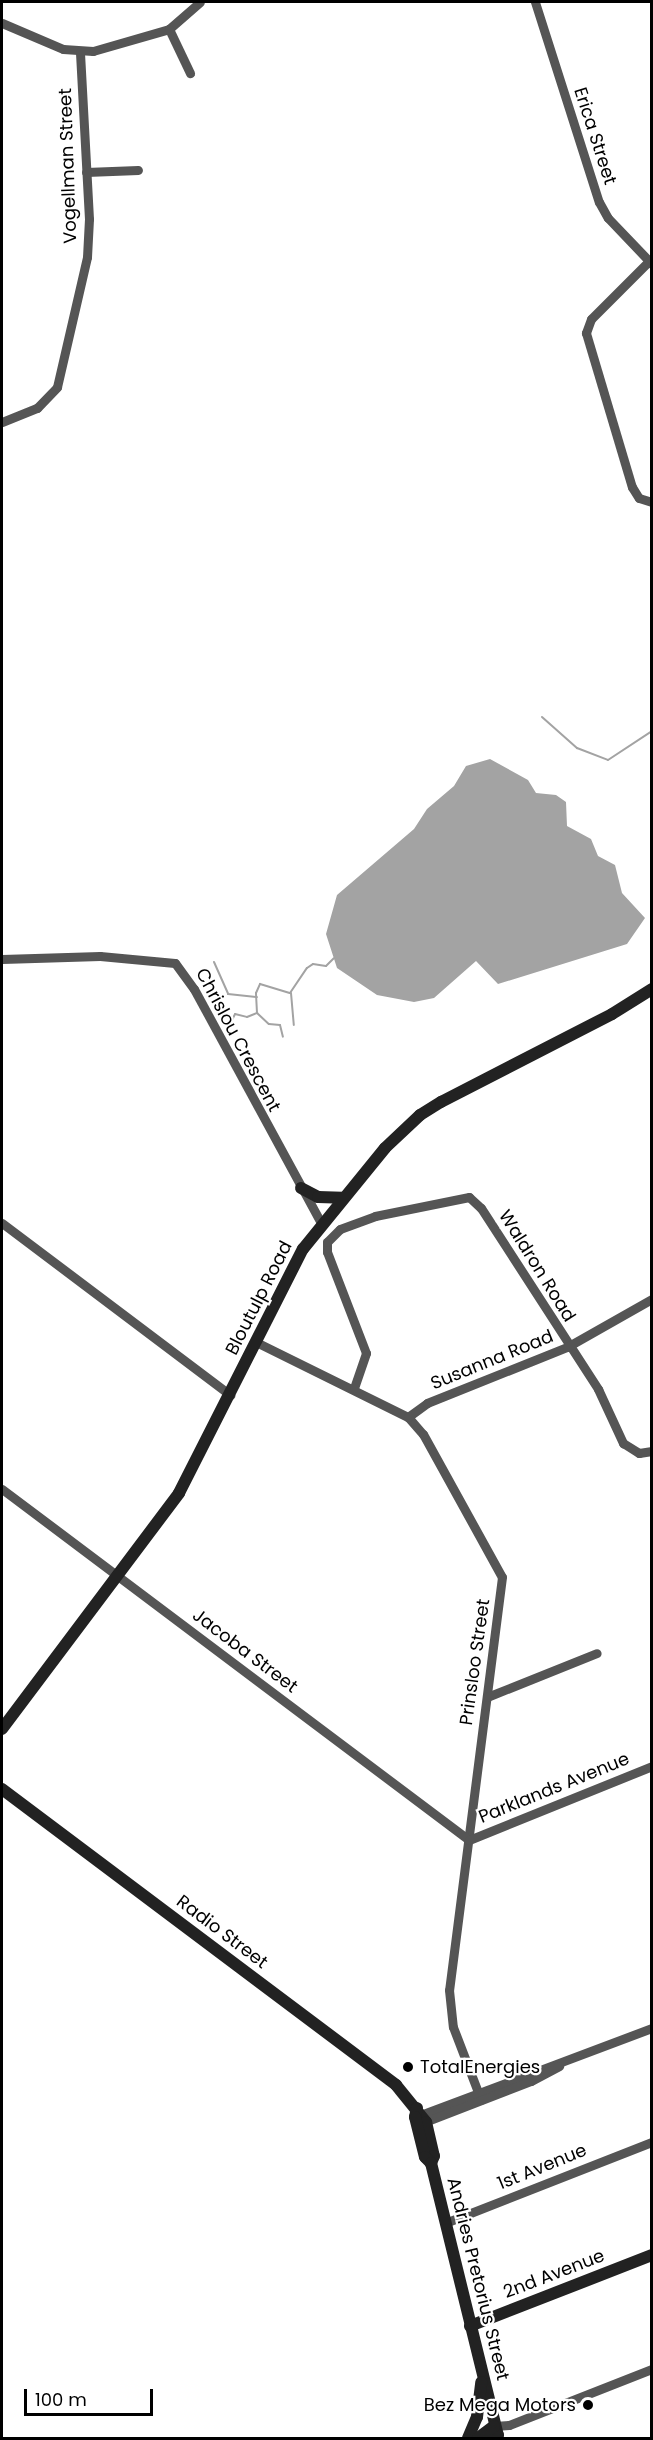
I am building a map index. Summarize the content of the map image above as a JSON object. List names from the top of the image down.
{
  "streets": {
    "street": [
      "Erica Street",
      "Vogellman Street",
      "Chrislou Crescent",
      "Waldron Road",
      "Bloutulp Road",
      "Susanna Road",
      "Jacoba Street",
      "Prinsloo Street",
      "Parklands Avenue",
      "Radio Street",
      "1st Avenue",
      "2nd Avenue",
      "Andries Pretorius Street"
    ]
  },
  "crossings": [
    ["Chrislou Crescent", "Bloutulp Road"],
    ["Waldron Road", "Susanna Road"],
    ["Waldron Road", "Prinsloo Street"],
    ["Bloutulp Road", "Jacoba Street"],
    ["Bloutulp Road", "Prinsloo Street"],
    ["Susanna Road", "Prinsloo Street"],
    ["Jacoba Street", "Prinsloo Street"],
    ["Jacoba Street", "Parklands Avenue"],
    ["Prinsloo Street", "Parklands Avenue"],
    ["Radio Street", "Andries Pretorius Street"],
    ["1st Avenue", "Andries Pretorius Street"],
    ["2nd Avenue", "Andries Pretorius Street"]
  ],
  "places": ["TotalEnergies", "Bez Mega Motors"],
  "scale_bar": "100 m"
}
